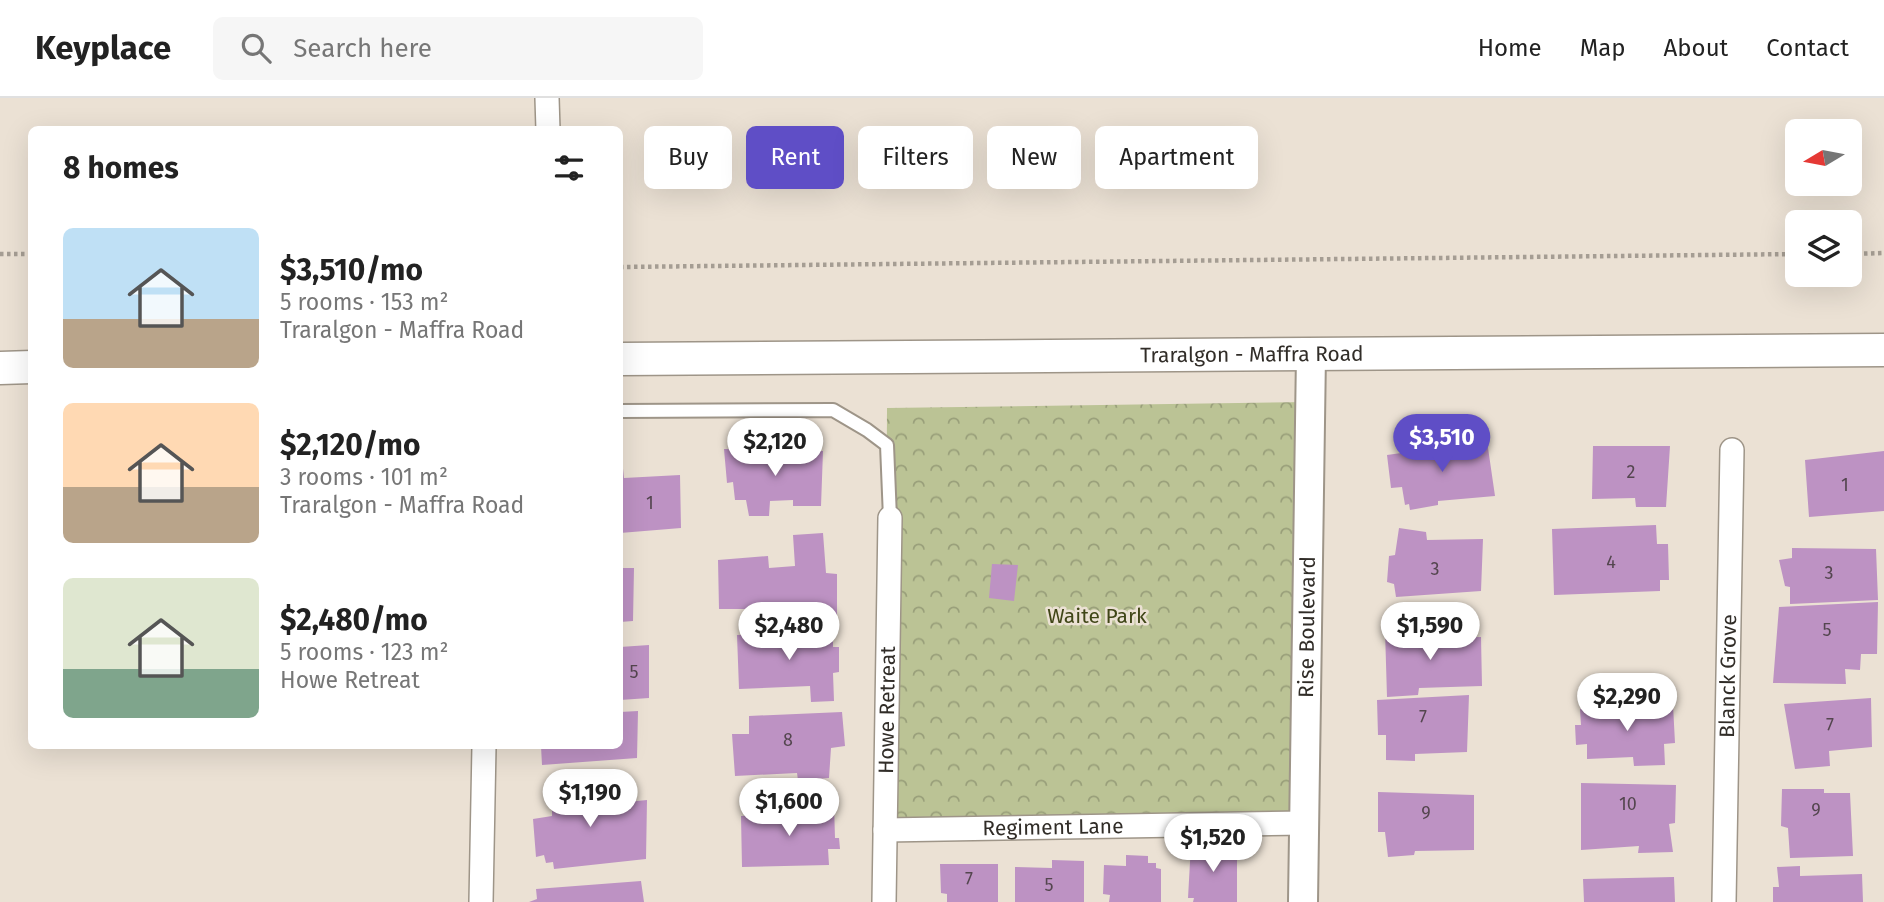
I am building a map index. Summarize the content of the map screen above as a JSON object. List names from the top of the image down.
{
  "streets": {
    "main road": ["Traralgon - Maffra Road"],
    "street": [
      "Rise Boulevard",
      "Blanck Grove",
      "Howe Retreat",
      "Regiment Lane"
    ]
  },
  "crossings": [
    ["Traralgon - Maffra Road", "Rise Boulevard"],
    ["Rise Boulevard", "Regiment Lane"],
    ["Howe Retreat", "Regiment Lane"]
  ],
  "parks": ["Waite Park"],
  "house_numbers": [
    "2",
    "1",
    "1",
    "4",
    "3",
    "3",
    "5",
    "5",
    "7",
    "7",
    "8",
    "10",
    "9",
    "9",
    "7",
    "5"
  ],
  "north": "left",
  "page": {
    "header": "Keyplace",
    "search": "Search here",
    "nav": [
      "Home",
      "Map",
      "About",
      "Contact"
    ],
    "chip": [
      "Buy",
      "Rent",
      "Filters",
      "New",
      "Apartment"
    ],
    "heading": "8 homes",
    "list": [
      {
        "name": "$3,510/mo",
        "note": "5 rooms · 153 m² · Traralgon - Maffra Road"
      },
      {
        "name": "$2,120/mo",
        "note": "3 rooms · 101 m² · Traralgon - Maffra Road"
      },
      {
        "name": "$2,480/mo",
        "note": "5 rooms · 123 m² · Howe Retreat"
      }
    ],
    "price": [
      "$3,510",
      "$2,120",
      "$2,480",
      "$1,590",
      "$2,290",
      "$1,190",
      "$1,600",
      "$1,520"
    ]
  }
}
